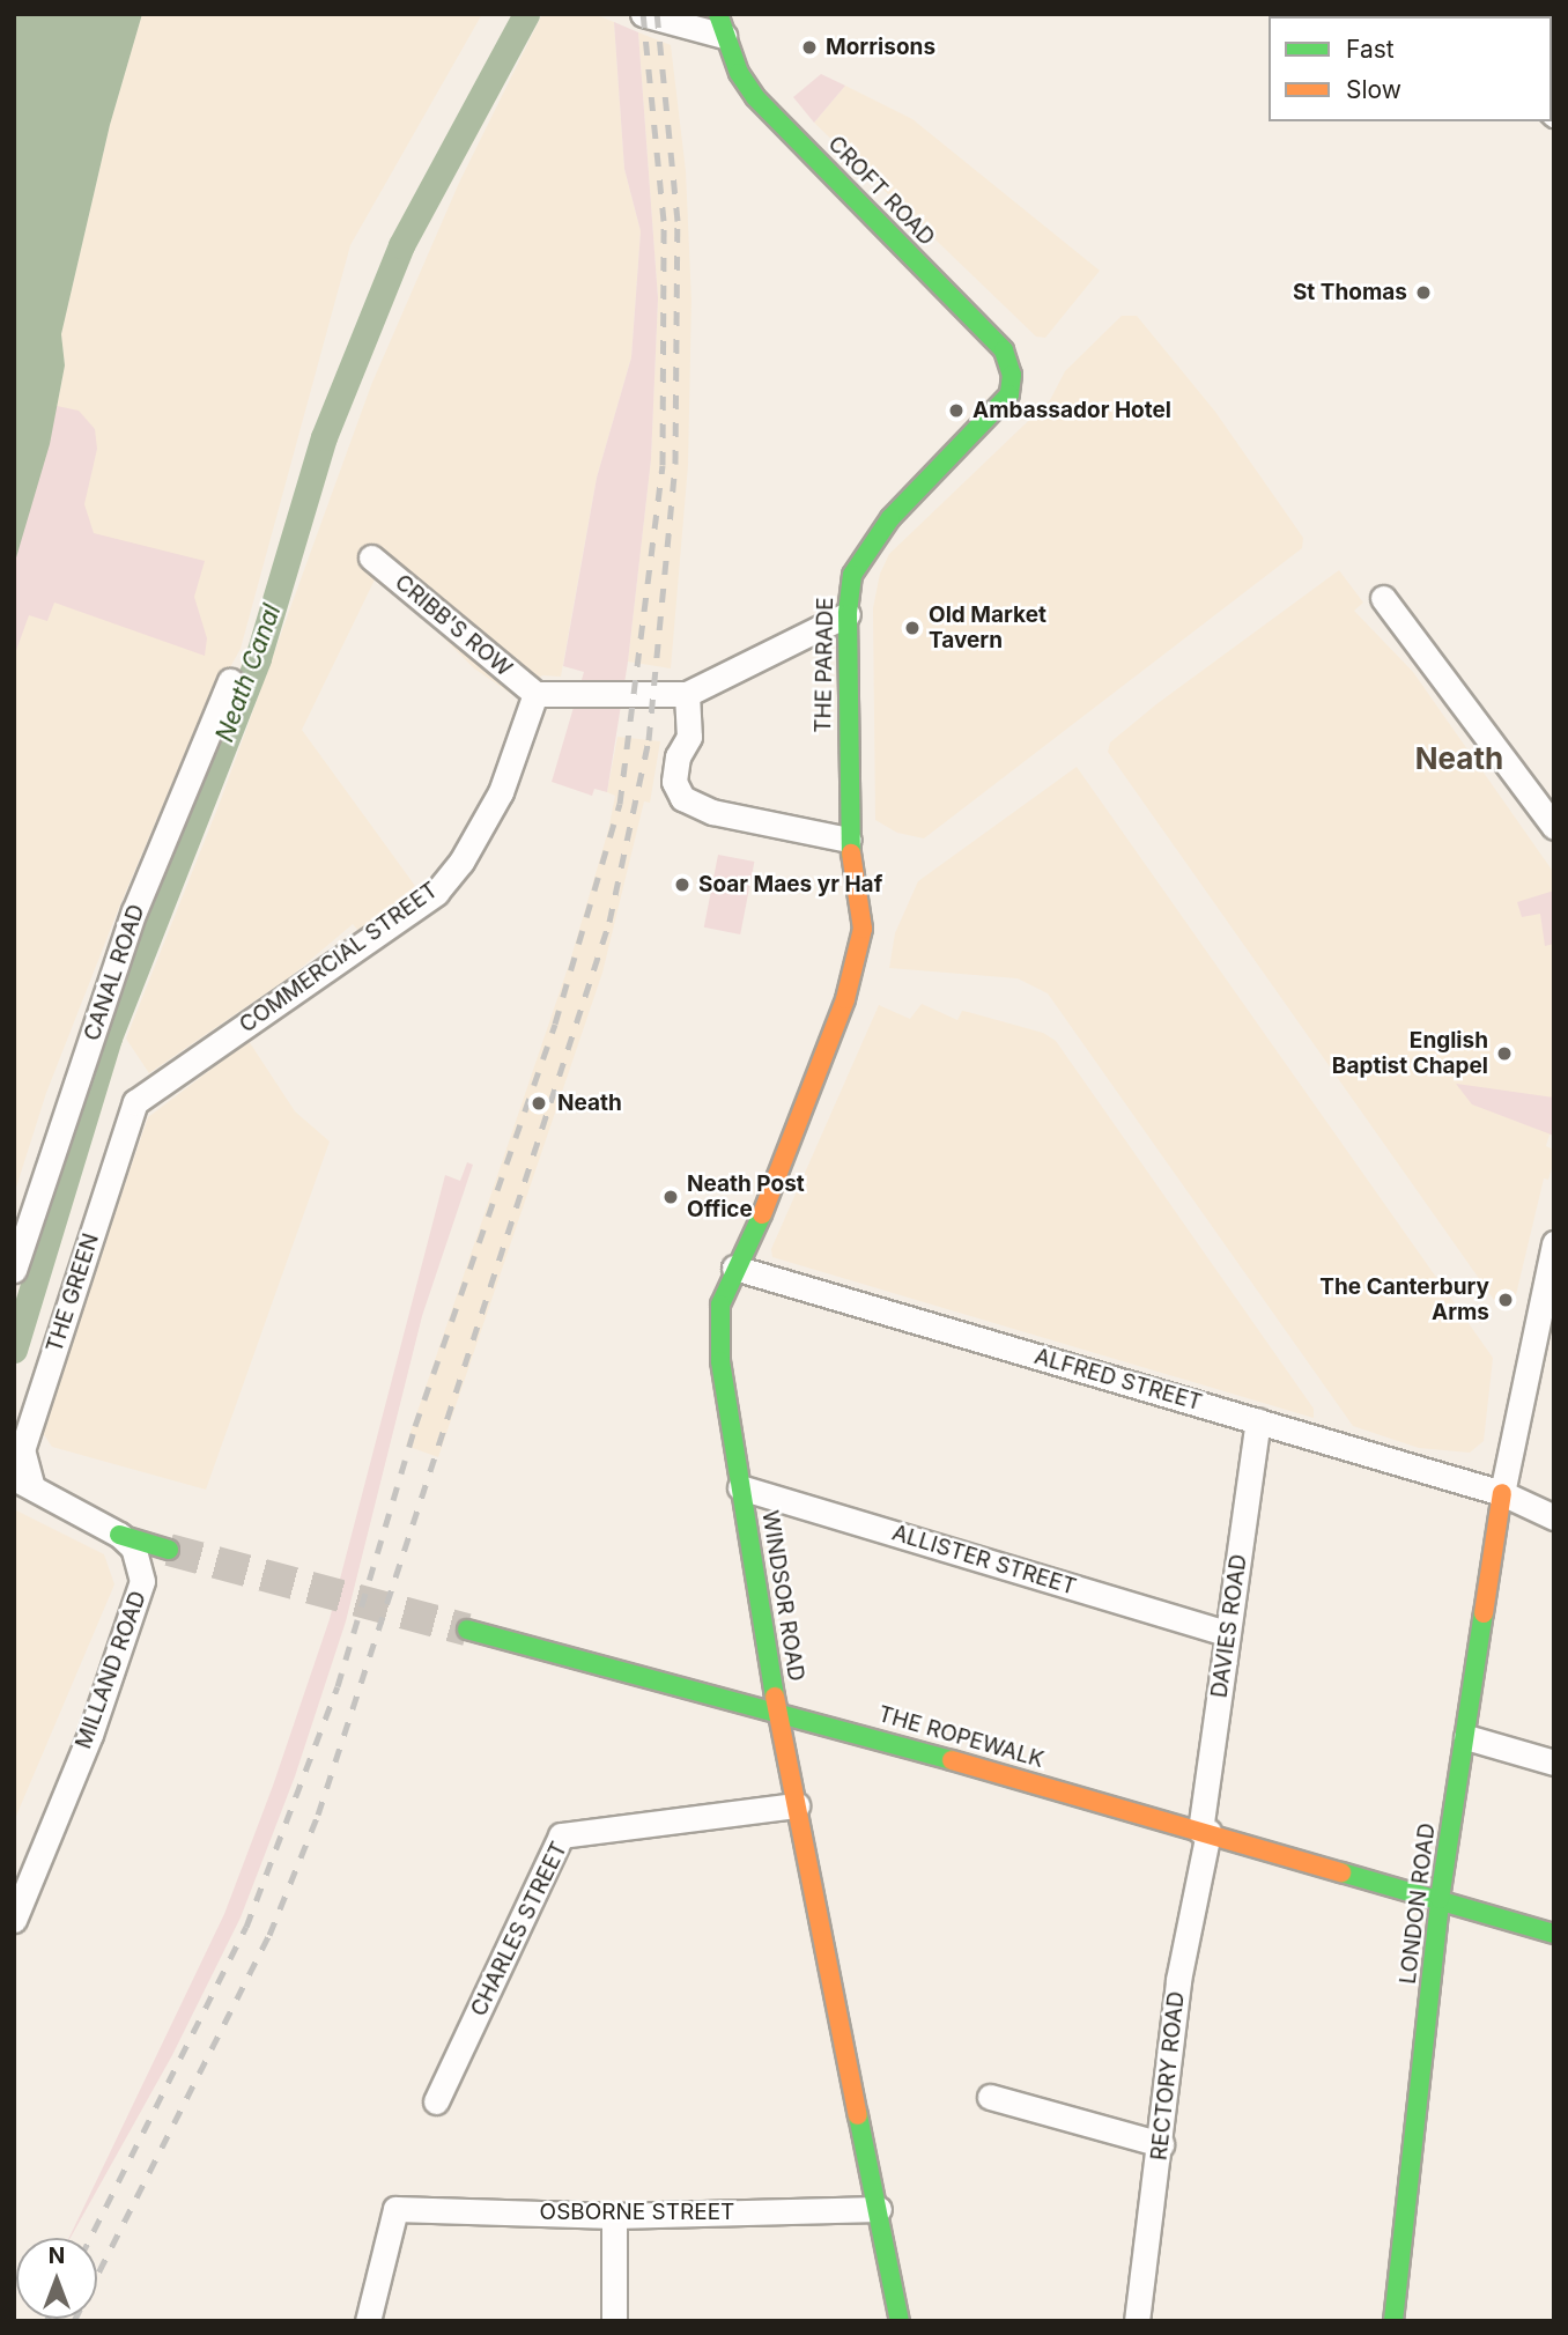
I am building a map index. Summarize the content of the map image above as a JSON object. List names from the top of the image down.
{
  "streets": {
    "main road": [
      "CROFT ROAD",
      "THE PARADE",
      "WINDSOR ROAD",
      "THE ROPEWALK",
      "LONDON ROAD"
    ],
    "street": [
      "CRIBB'S ROW",
      "COMMERCIAL STREET",
      "CANAL ROAD",
      "THE GREEN",
      "ALFRED STREET",
      "ALLISTER STREET",
      "DAVIES ROAD",
      "MILLAND ROAD",
      "CHARLES STREET",
      "RECTORY ROAD",
      "OSBORNE STREET"
    ]
  },
  "crossings": [
    ["CROFT ROAD", "THE PARADE"],
    ["CRIBB'S ROW", "COMMERCIAL STREET"],
    ["THE PARADE", "WINDSOR ROAD"],
    ["COMMERCIAL STREET", "THE GREEN"],
    ["THE GREEN", "MILLAND ROAD"],
    ["ALFRED STREET", "WINDSOR ROAD"],
    ["ALFRED STREET", "DAVIES ROAD"],
    ["ALFRED STREET", "LONDON ROAD"],
    ["ALLISTER STREET", "WINDSOR ROAD"],
    ["ALLISTER STREET", "DAVIES ROAD"],
    ["WINDSOR ROAD", "THE ROPEWALK"],
    ["WINDSOR ROAD", "CHARLES STREET"],
    ["WINDSOR ROAD", "OSBORNE STREET"],
    ["DAVIES ROAD", "THE ROPEWALK"],
    ["DAVIES ROAD", "RECTORY ROAD"],
    ["THE ROPEWALK", "LONDON ROAD"],
    ["THE ROPEWALK", "RECTORY ROAD"]
  ],
  "districts": ["Neath"],
  "water": ["Neath Canal"],
  "places": [
    "Morrisons",
    "St Thomas",
    "Ambassador Hotel",
    "Old Market Tavern",
    "Soar Maes yr Haf",
    "English Baptist Chapel",
    "Neath",
    "Neath Post Office",
    "The Canterbury Arms"
  ],
  "legend": ["Fast", "Slow"],
  "north": "top"
}
